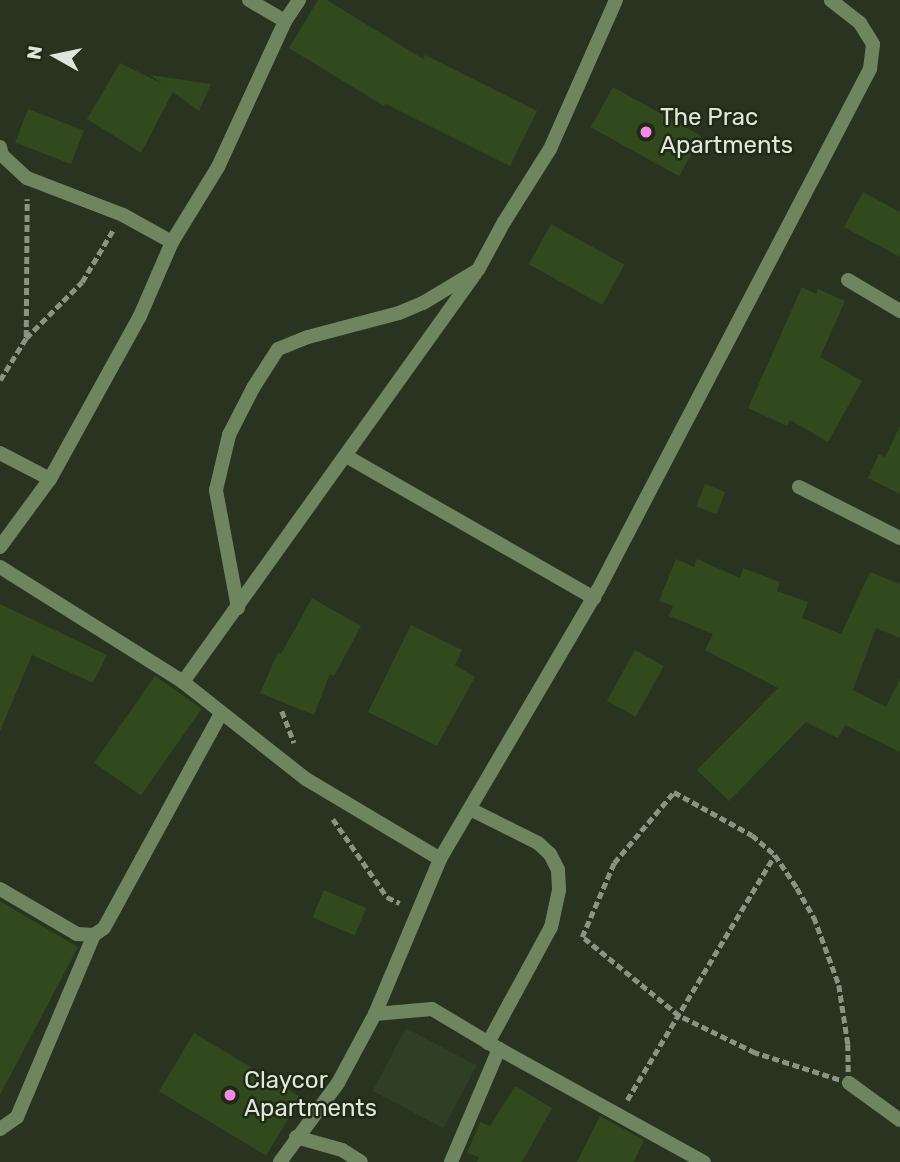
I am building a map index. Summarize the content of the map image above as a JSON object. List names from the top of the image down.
{
  "places": ["The Prac Apartments", "Claycor Apartments"],
  "north": "left"
}
